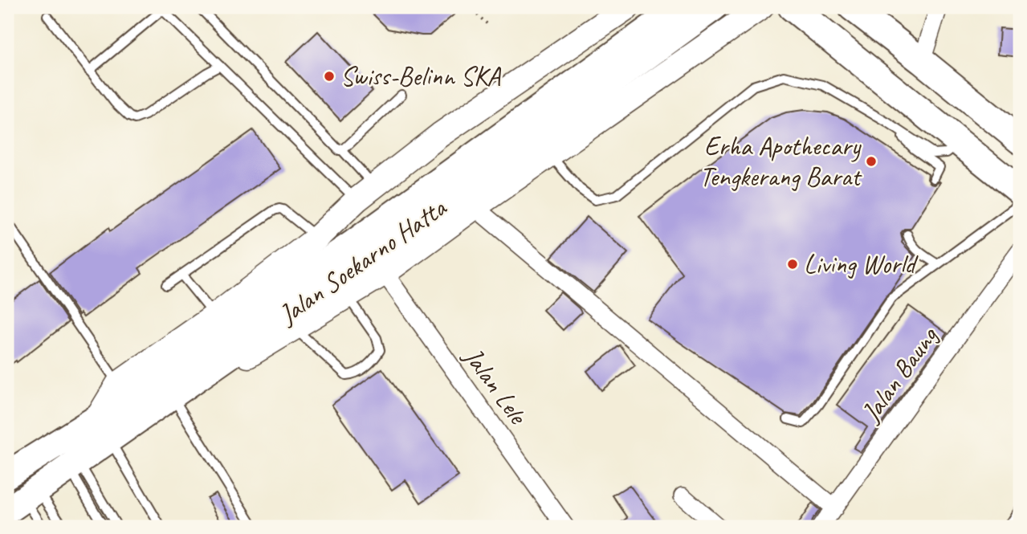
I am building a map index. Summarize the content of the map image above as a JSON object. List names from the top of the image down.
{
  "streets": {
    "main road": ["Jalan Soekarno Hatta"],
    "street": ["Jalan Baung", "Jalan Lele"]
  },
  "crossings": [
    ["Jalan Soekarno Hatta", "Jalan Lele"]
  ],
  "places": ["Swiss-Belinn SKA", "Erha Apothecary Tengkerang Barat", "Living World"]
}
